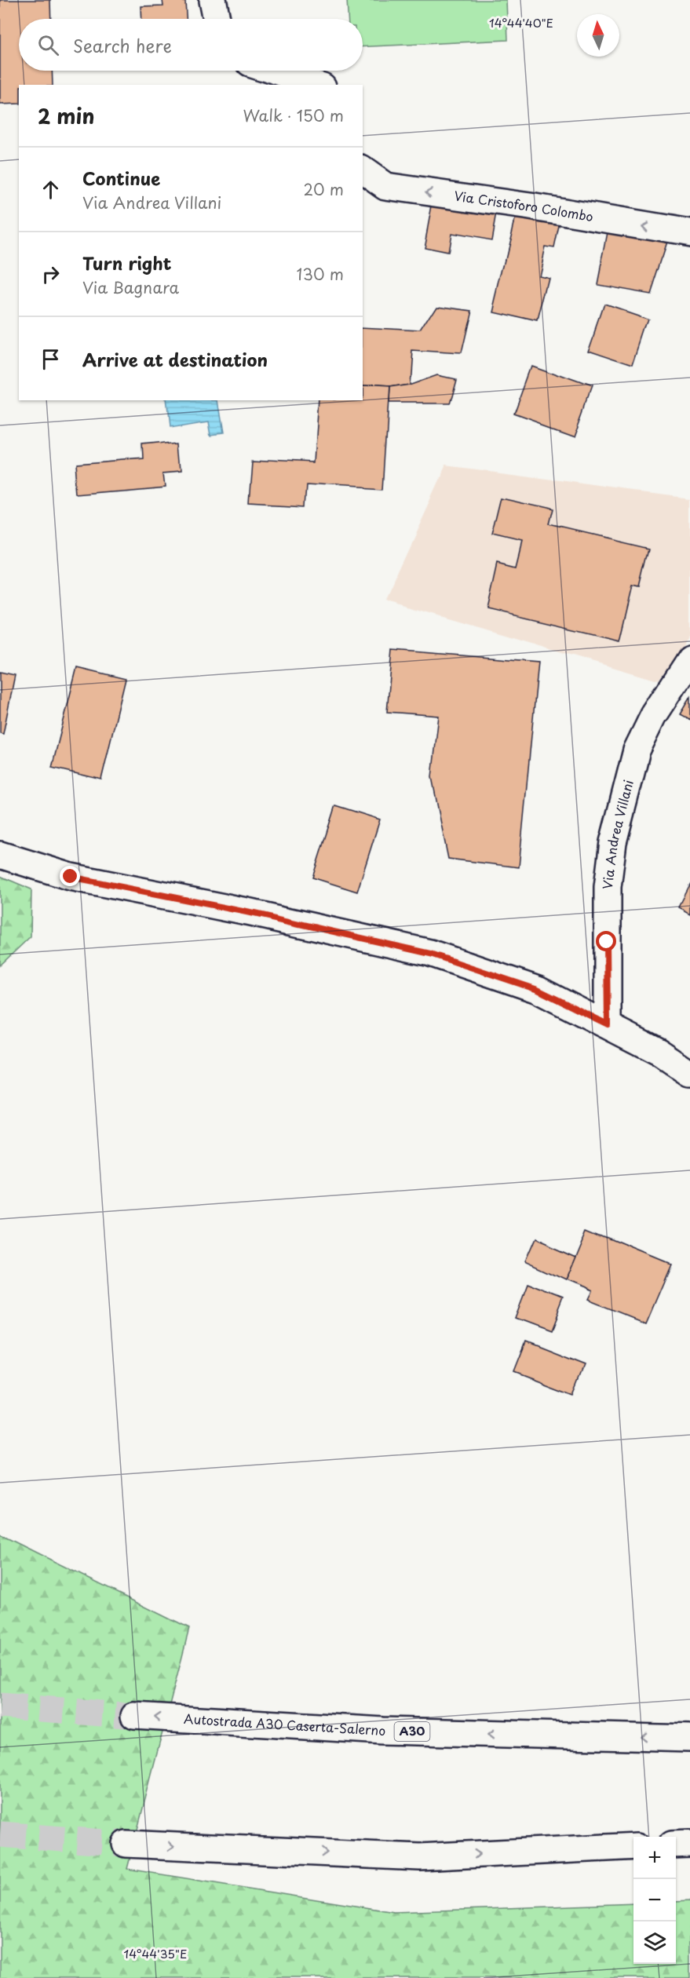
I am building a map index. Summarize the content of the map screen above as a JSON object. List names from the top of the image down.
{
  "streets": {
    "main road": [
      "Via Cristoforo Colombo",
      "Via Andrea Villani",
      "Autostrada A30 Caserta-Salerno",
      "A30"
    ]
  },
  "one_way": ["Via Cristoforo Colombo"],
  "north": "top",
  "page": {
    "search": "Search here",
    "heading": ["2 min", "Walk · 150 m"],
    "list": [
      ["Continue", "Via Andrea Villani", "20 m"],
      ["Turn right", "Via Bagnara", "130 m"],
      "Arrive at destination"
    ],
    "map_buttons": ["+", "−"]
  },
  "coordinates": ["14°44'40\"E", "14°44'35\"E"]
}
